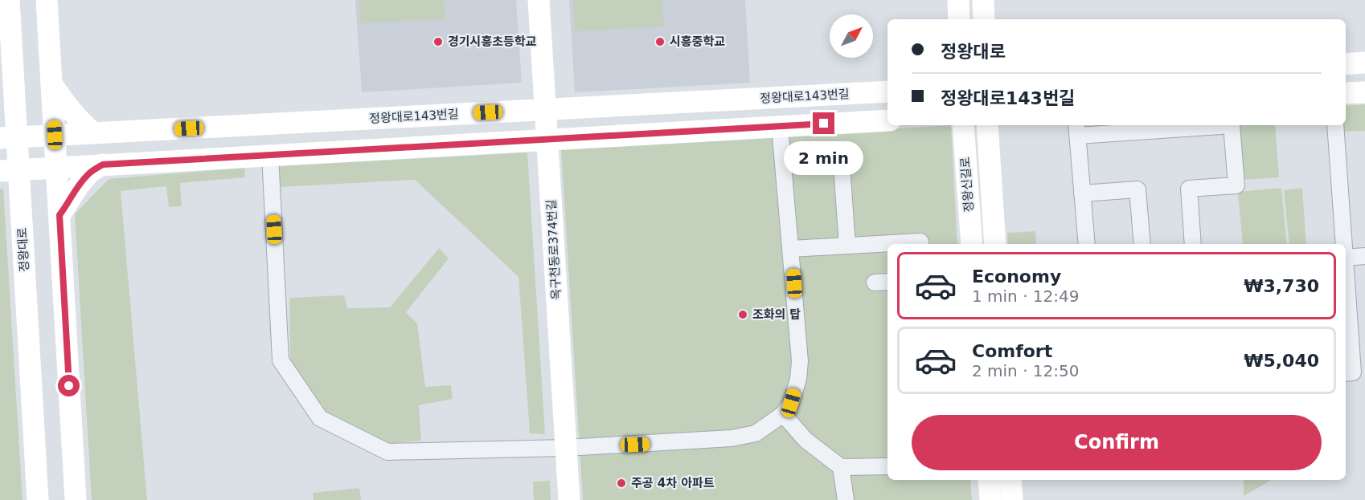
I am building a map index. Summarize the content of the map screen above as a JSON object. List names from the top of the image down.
{
  "streets": {
    "street": [
      "정왕대로143번길",
      "정왕신길로",
      "정왕대로",
      "옥구천동로374번길"
    ]
  },
  "crossings": [
    ["정왕대로143번길", "정왕대로"],
    ["정왕대로143번길", "옥구천동로374번길"]
  ],
  "places": [
    "경기시흥초등학교",
    "시흥중학교",
    "조화의 탑",
    "주공 4차 아파트"
  ],
  "north": "top right",
  "page": {
    "banner": ["정왕대로", "정왕대로143번길"],
    "bubble": "2 min",
    "list": [
      {
        "name": "Economy",
        "note": "1 min · 12:49",
        "value": "₩3,730"
      },
      {
        "name": "Comfort",
        "note": "2 min · 12:50",
        "value": "₩5,040"
      }
    ],
    "buttons": "Confirm"
  }
}
